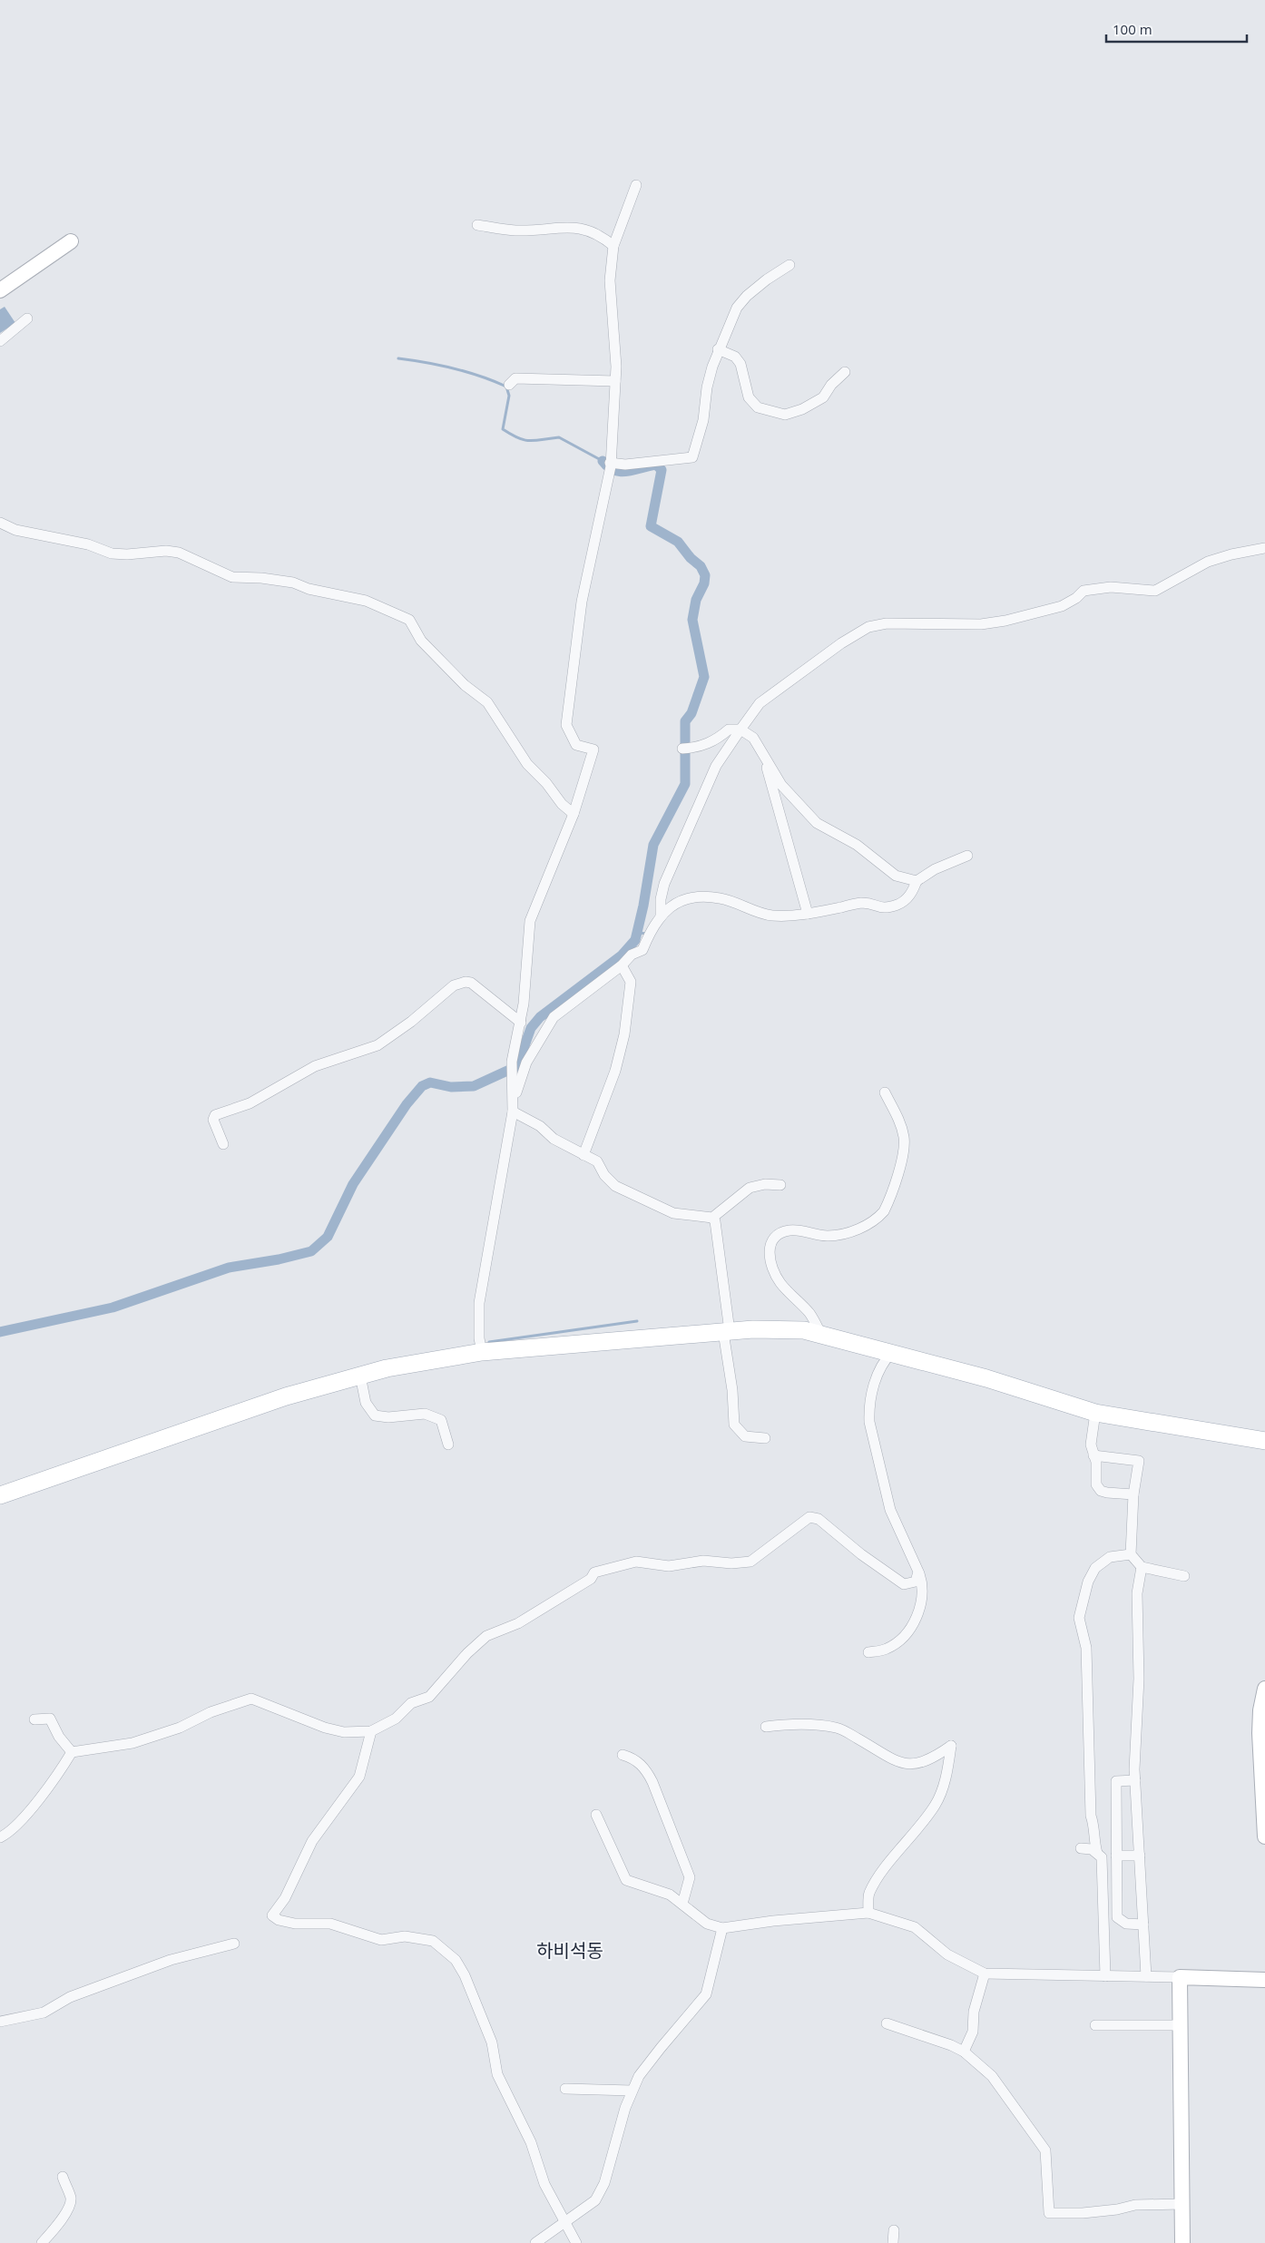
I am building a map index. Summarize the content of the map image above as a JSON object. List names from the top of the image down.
{
  "districts": ["하비석동"],
  "scale_bar": "100 m"
}
